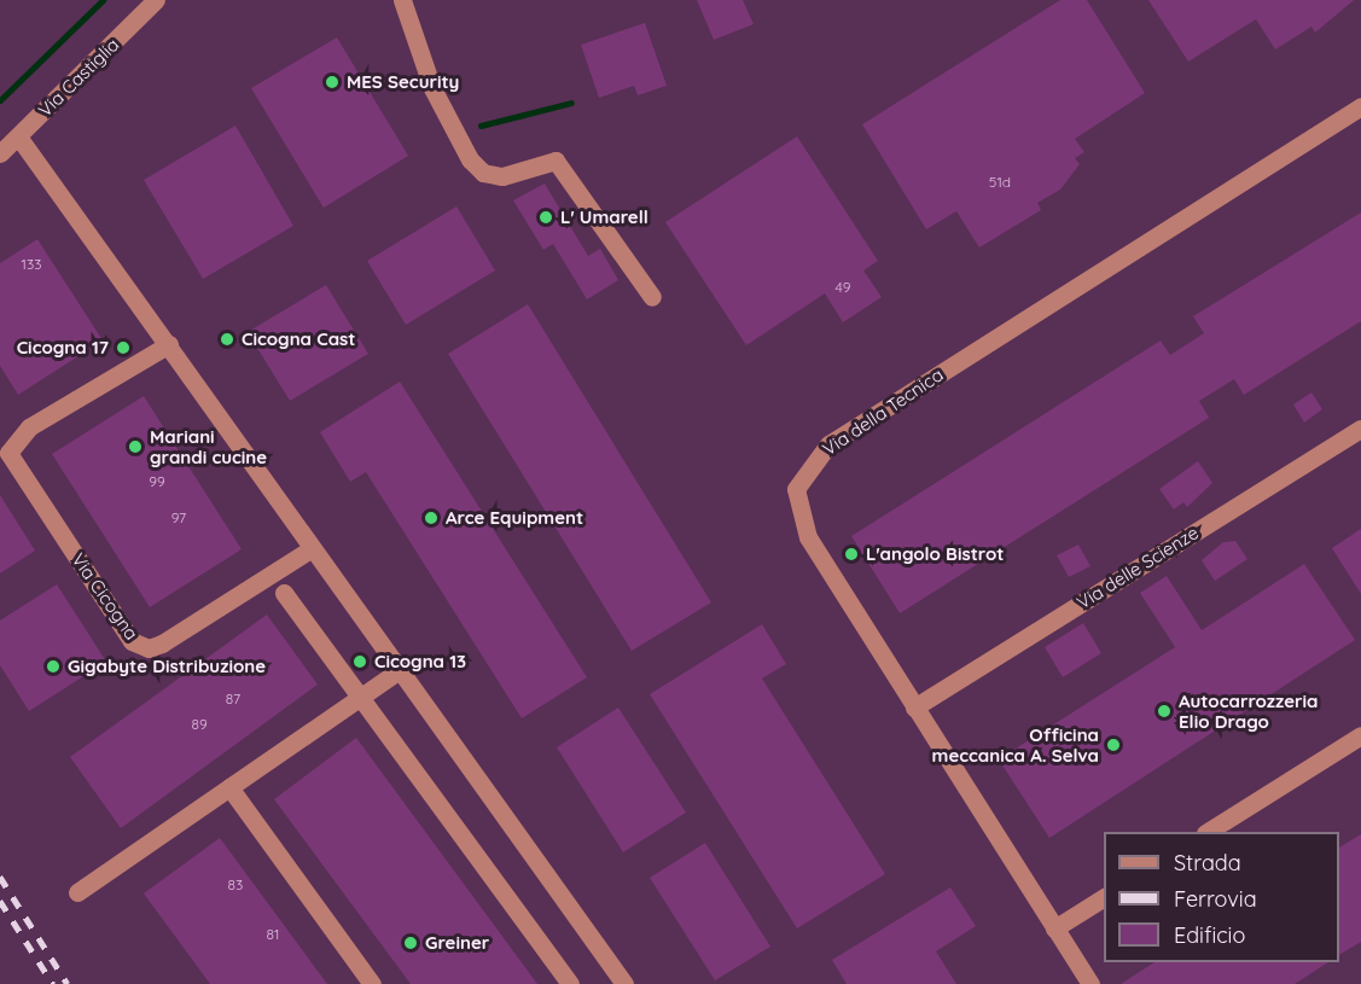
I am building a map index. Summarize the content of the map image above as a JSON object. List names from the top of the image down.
{
  "streets": {
    "street": [
      "Via Castiglia",
      "Via della Tecnica",
      "Via delle Scienze",
      "Via Cicogna"
    ]
  },
  "crossings": [
    ["Via della Tecnica", "Via delle Scienze"]
  ],
  "places": [
    "MES Security",
    "L' Umarell",
    "Cicogna Cast",
    "Cicogna 17",
    "Mariani grandi cucine",
    "Arce Equipment",
    "L'angolo Bistrot",
    "Cicogna 13",
    "Gigabyte Distribuzione",
    "Autocarrozzeria Elio Drago",
    "Officina meccanica A. Selva",
    "Greiner"
  ],
  "house_numbers": [
    "51d",
    "133",
    "49",
    "99",
    "97",
    "87",
    "89",
    "83",
    "81"
  ],
  "legend": ["Strada", "Ferrovia", "Edificio"]
}
